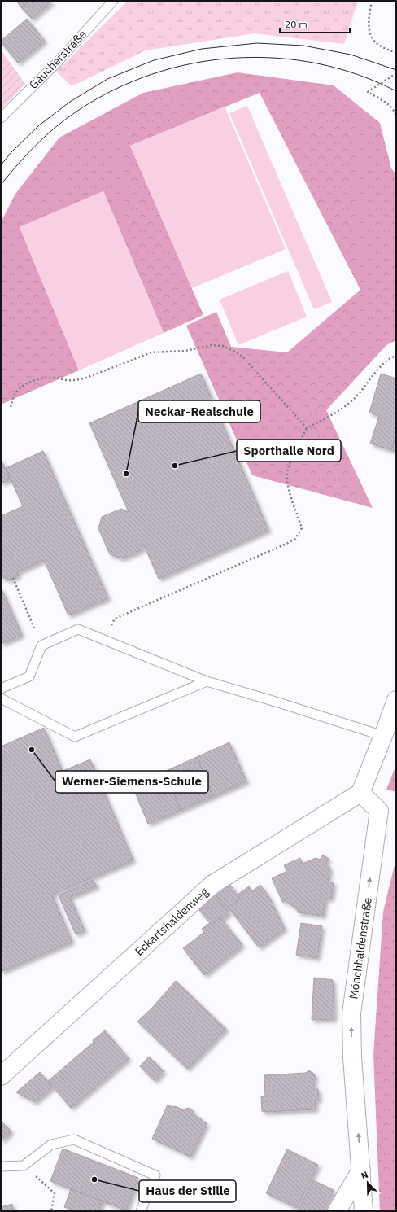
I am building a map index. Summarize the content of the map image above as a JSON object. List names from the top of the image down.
{
  "streets": {
    "street": ["Eckartshaldenweg", "Mönchhaldenstraße"],
    "lane": ["Gaucherstraße"]
  },
  "crossings": [
    ["Eckartshaldenweg", "Mönchhaldenstraße"]
  ],
  "one_way": ["Mönchhaldenstraße"],
  "places": [
    "Sporthalle Nord",
    "Neckar-Realschule",
    "Werner-Siemens-Schule",
    "Haus der Stille"
  ],
  "scale_bar": "20 m",
  "north": "top left"
}
